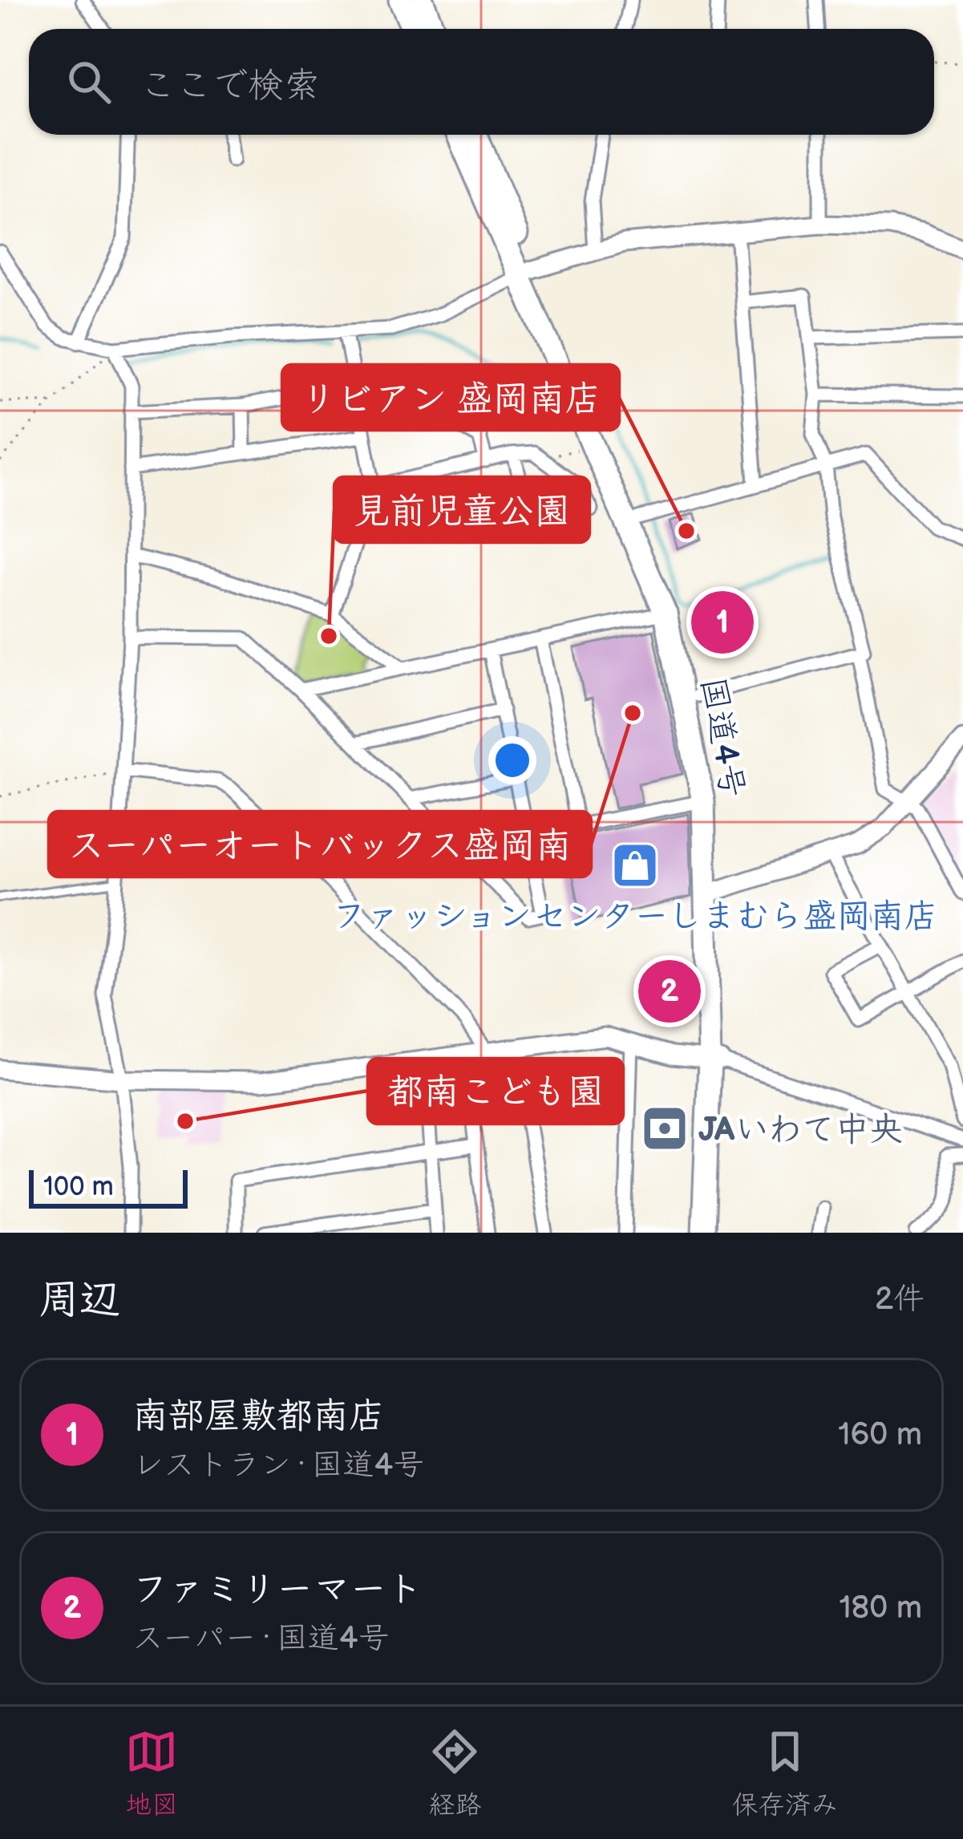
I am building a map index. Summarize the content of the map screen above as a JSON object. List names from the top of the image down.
{
  "streets": {
    "highway": ["国道4号"]
  },
  "places": {
    "other": [
      "リビアン 盛岡南店",
      "見前児童公園",
      "スーパーオートバックス盛岡南",
      "都南こども園"
    ],
    "shop": ["ファッションセンターしまむら盛岡南店"],
    "bank": ["JAいわて中央"]
  },
  "scale_bar": "100 m",
  "page": {
    "search": "ここで検索",
    "pins": ["1", "2"],
    "scale": "100 m",
    "heading": ["周辺", "2件"],
    "list": [
      {
        "mark": "1",
        "name": "南部屋敷都南店",
        "note": "レストラン · 国道4号",
        "value": "160 m"
      },
      {
        "mark": "2",
        "name": "ファミリーマート",
        "note": "スーパー · 国道4号",
        "value": "180 m"
      }
    ],
    "nav": ["地図", "経路", "保存済み"]
  }
}
